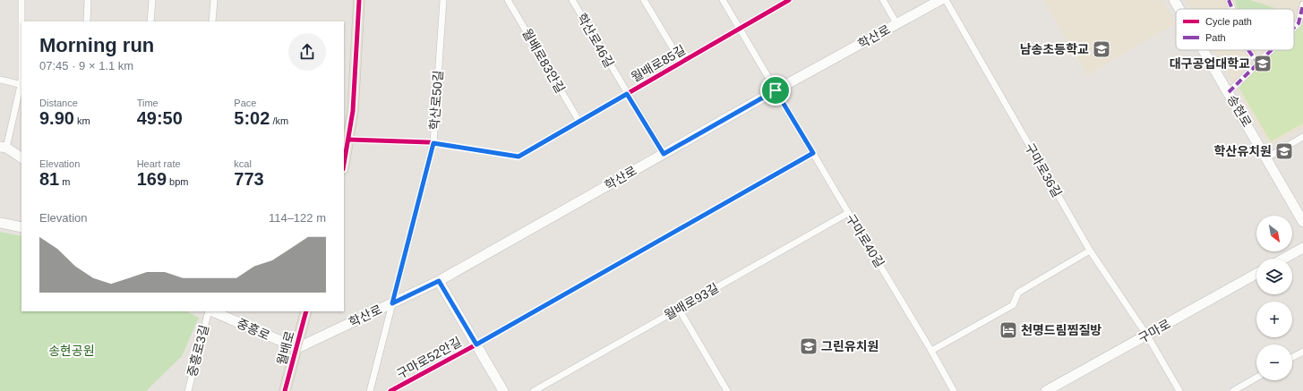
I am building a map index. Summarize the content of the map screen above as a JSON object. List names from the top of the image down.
{
  "streets": {
    "main road": [
      "학산로",
      "송현로",
      "중흥로",
      "구마로",
      "월배로"
    ],
    "street": [
      "학산로46길",
      "월배로83안길",
      "월배로85길",
      "학산로50길",
      "구마로36길",
      "구마로40길",
      "월배로93길",
      "중흥로3길",
      "구마로52안길"
    ]
  },
  "crossings": [
    ["학산로", "학산로46길"],
    ["학산로", "학산로50길"],
    ["학산로", "구마로40길"],
    ["학산로", "중흥로"],
    ["학산로", "월배로"],
    ["학산로46길", "월배로85길"],
    ["월배로83안길", "월배로85길"],
    ["월배로85길", "학산로50길"],
    ["월배로85길", "구마로40길"],
    ["구마로36길", "구마로"],
    ["구마로40길", "월배로93길"],
    ["구마로40길", "구마로52안길"],
    ["중흥로", "월배로"]
  ],
  "parks": ["송현공원"],
  "places": {
    "school or university": [
      "남송초등학교",
      "대구공업대학교",
      "학산유치원",
      "그린유치원"
    ],
    "hotel": ["천명드림찜질방"]
  },
  "legend": ["Cycle path", "Path"],
  "north": "bottom right",
  "page": {
    "heading": ["Morning run", "07:45 · 9 × 1.1 km"],
    "stats": [
      ["Distance", "9.90 km"],
      ["Time", "49:50"],
      ["Pace", "5:02 /km"],
      ["Elevation", "81 m"],
      ["Heart rate", "169 bpm"],
      ["kcal", "773"]
    ],
    "chart": ["Elevation", "114–122 m"],
    "map_buttons": ["+", "−"]
  }
}
